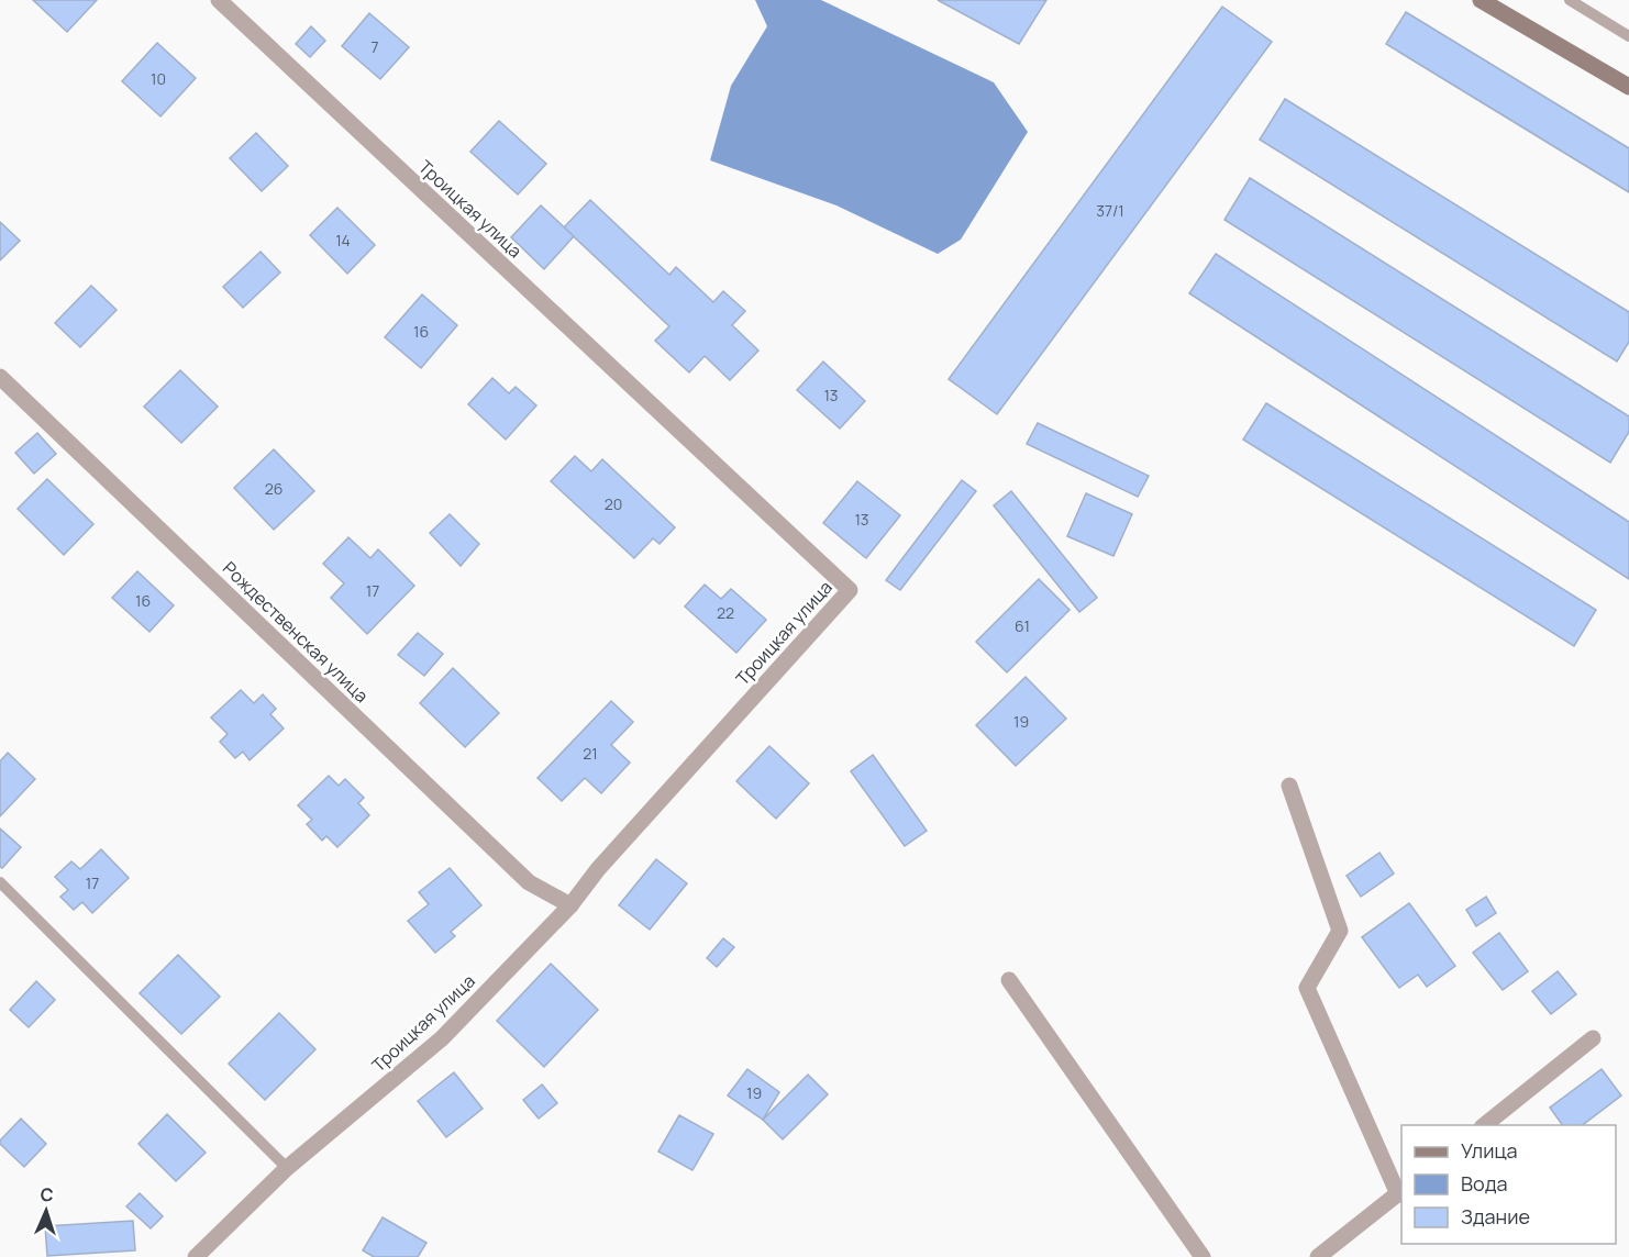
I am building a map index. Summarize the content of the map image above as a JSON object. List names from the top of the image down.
{
  "streets": {
    "street": ["Троицкая улица", "Рождественская улица"]
  },
  "crossings": [
    ["Троицкая улица", "Рождественская улица"]
  ],
  "house_numbers": [
    "7",
    "10",
    "37/1",
    "14",
    "16",
    "13",
    "26",
    "20",
    "13",
    "17",
    "16",
    "22",
    "61",
    "19",
    "21",
    "17",
    "19"
  ],
  "legend": ["Улица", "Вода", "Здание"],
  "north": "top"
}
